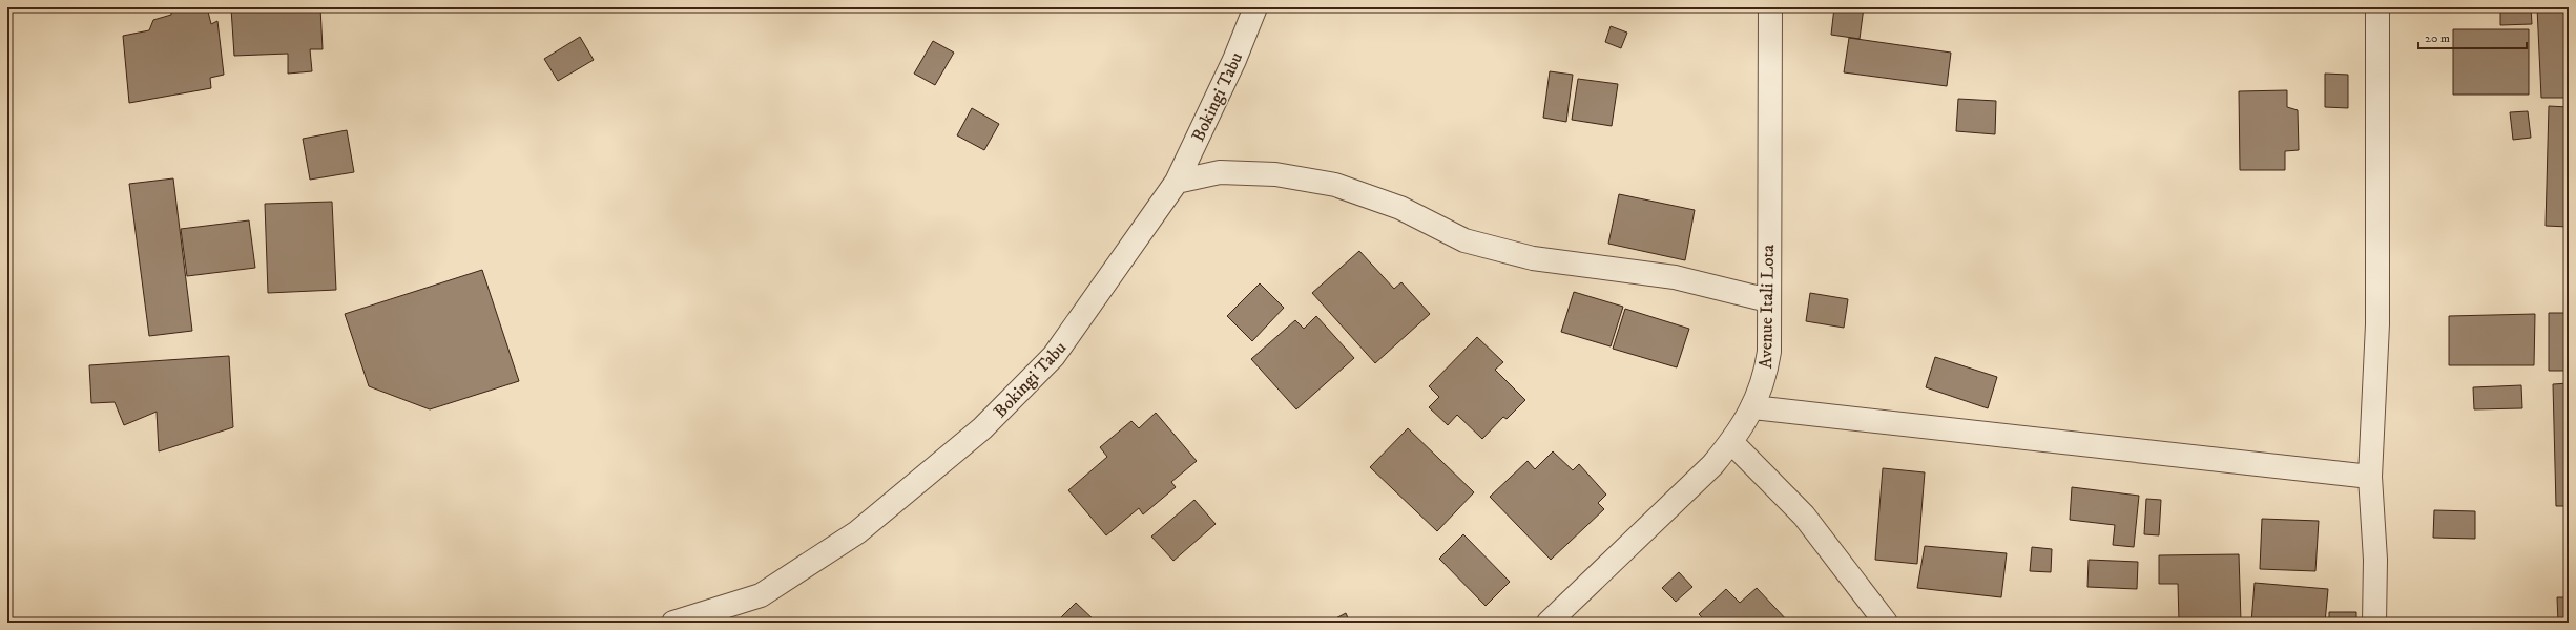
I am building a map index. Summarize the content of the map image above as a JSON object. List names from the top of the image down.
{
  "streets": {
    "street": ["Bokingi Tabu", "Avenue Itali Lota"]
  },
  "scale_bar": "20 m"
}
